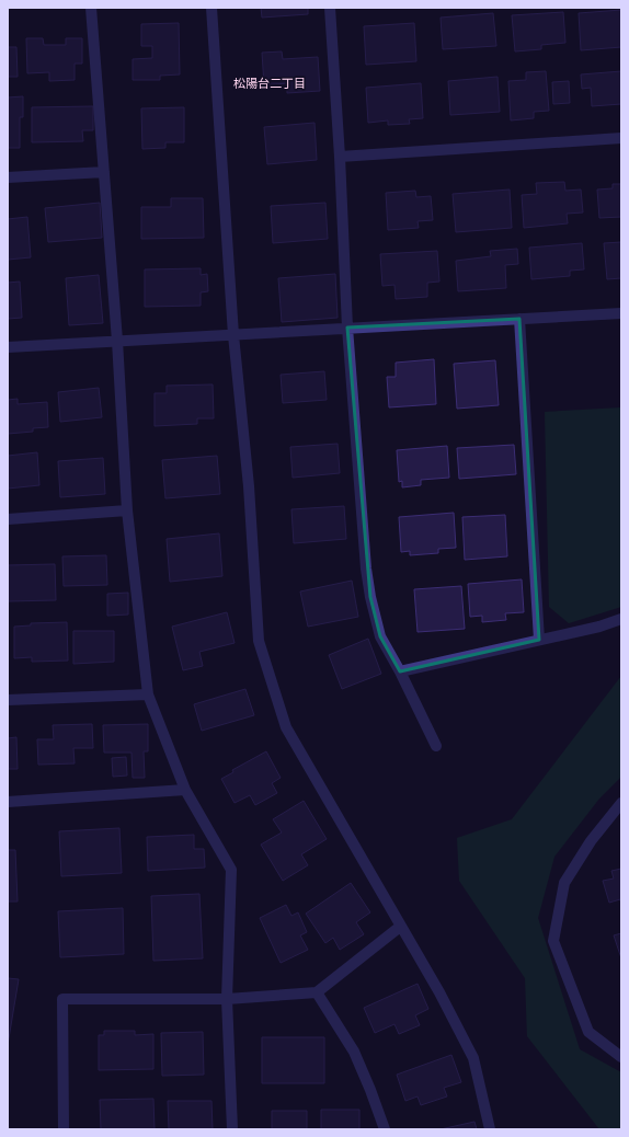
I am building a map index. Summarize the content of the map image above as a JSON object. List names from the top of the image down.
{
  "districts": ["松陽台二丁目"]
}
